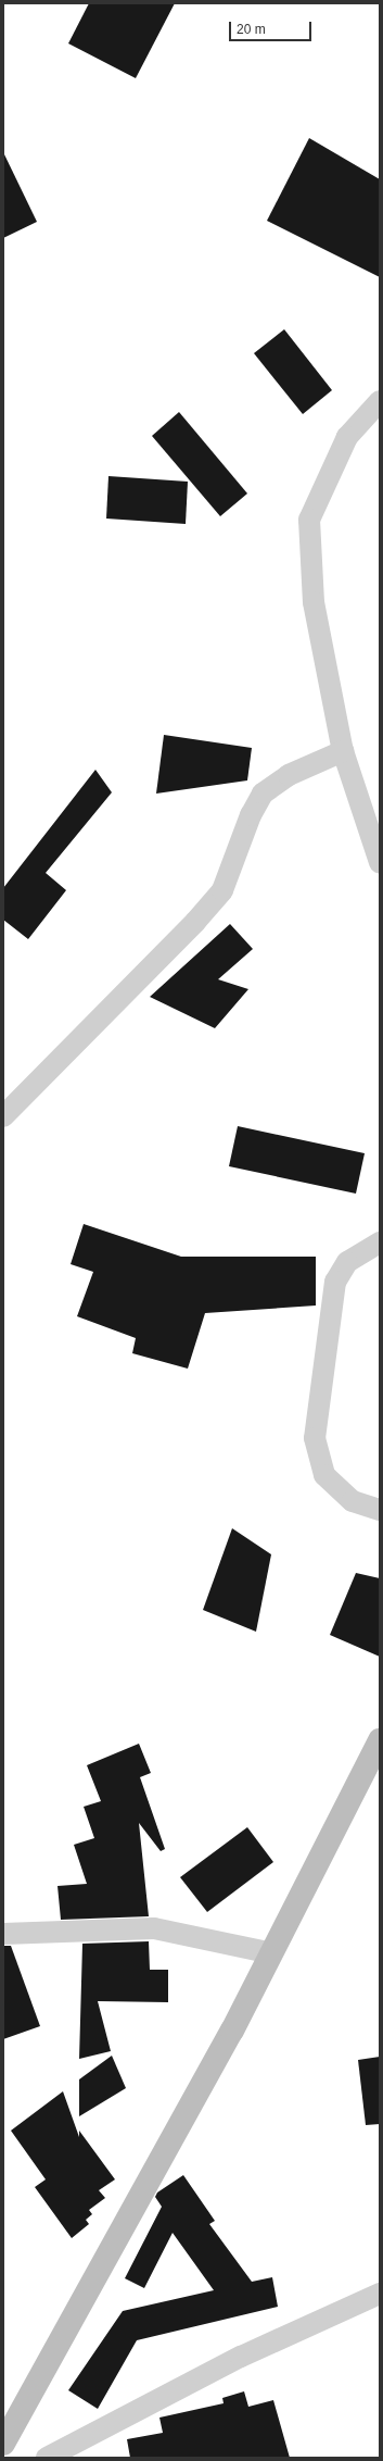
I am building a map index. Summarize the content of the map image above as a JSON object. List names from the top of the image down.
{
  "scale_bar": "20 m"
}
